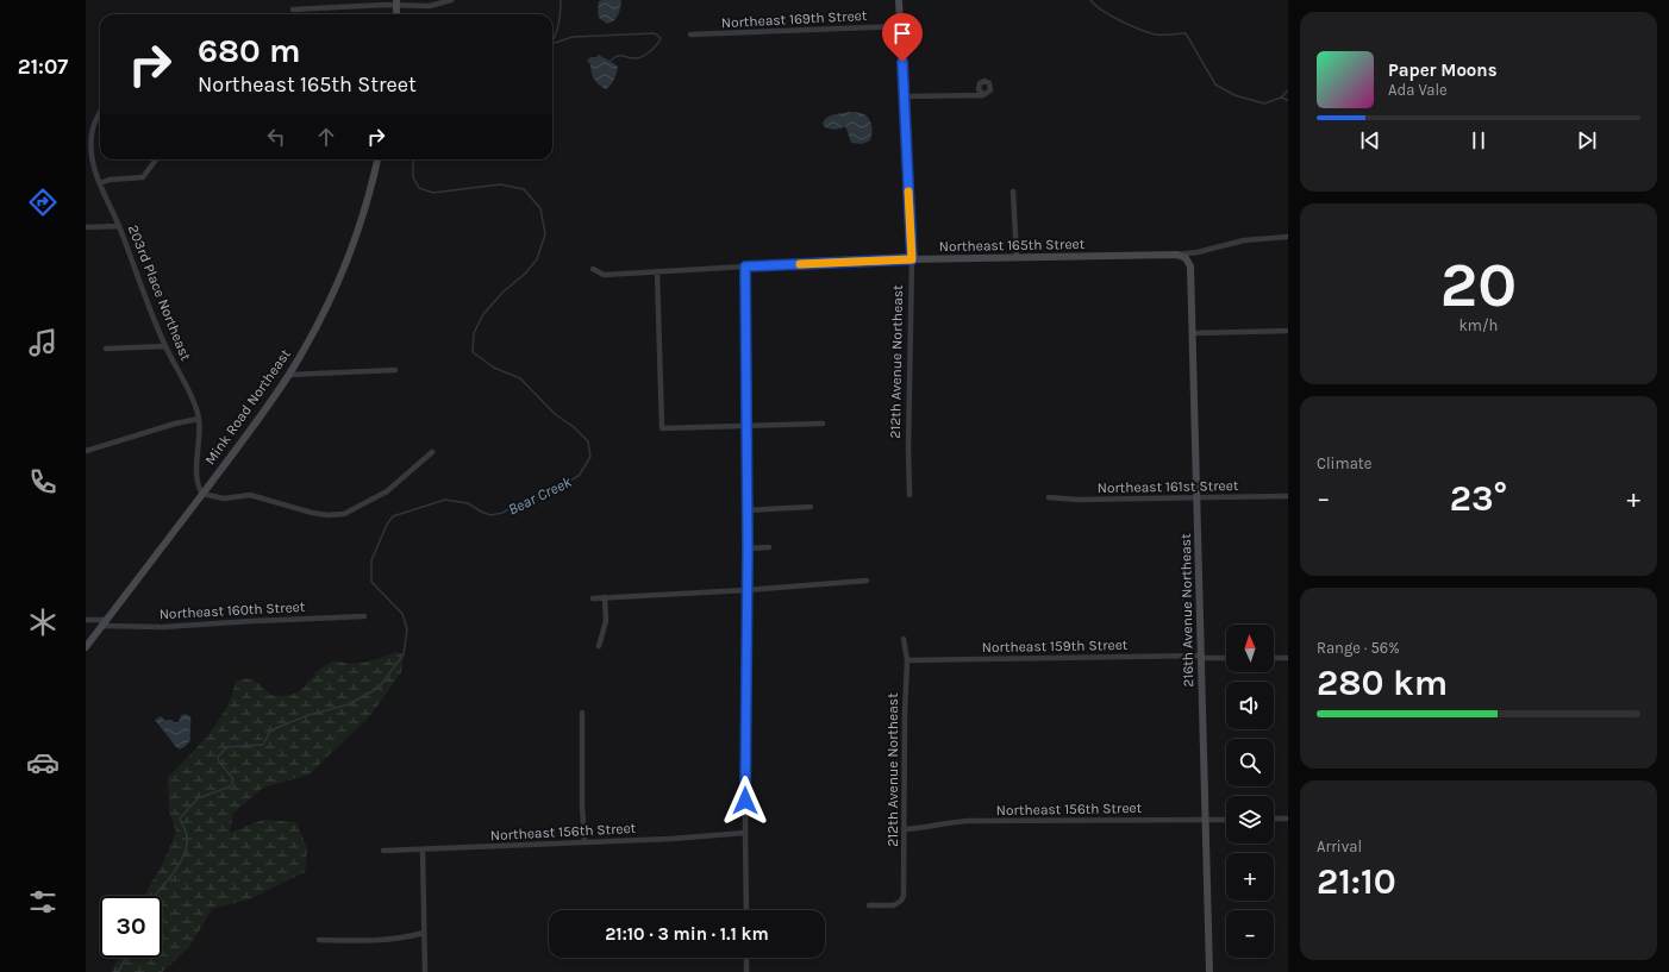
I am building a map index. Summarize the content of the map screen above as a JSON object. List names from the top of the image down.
{
  "streets": {
    "street": [
      "Northeast 169th Street",
      "Northeast 165th Street",
      "203rd Place Northeast",
      "212th Avenue Northeast",
      "Mink Road Northeast",
      "Northeast 161st Street",
      "Northeast 160th Street",
      "216th Avenue Northeast",
      "Northeast 159th Street",
      "Northeast 156th Street"
    ]
  },
  "crossings": [
    ["Northeast 169th Street", "212th Avenue Northeast"],
    ["Northeast 165th Street", "212th Avenue Northeast"],
    ["Northeast 165th Street", "216th Avenue Northeast"],
    ["203rd Place Northeast", "Mink Road Northeast"],
    ["212th Avenue Northeast", "Northeast 159th Street"],
    ["212th Avenue Northeast", "Northeast 156th Street"],
    ["Mink Road Northeast", "Northeast 160th Street"],
    ["Northeast 161st Street", "216th Avenue Northeast"],
    ["216th Avenue Northeast", "Northeast 159th Street"],
    ["216th Avenue Northeast", "Northeast 156th Street"]
  ],
  "water": ["Bear Creek"],
  "north": "top",
  "page": {
    "tabs": "21:07",
    "turn": ["680 m", "Northeast 165th Street"],
    "song": ["Paper Moons", "Ada Vale"],
    "tile": [
      ["20", "km/h"],
      "Climate",
      ["Range · 56%", "280 km"],
      ["Arrival", "21:10"]
    ],
    "heat": ["−", "23°", "+"],
    "map_buttons": ["+", "−"],
    "limit": "30",
    "trip": "21:10 · 3 min · 1.1 km"
  }
}
